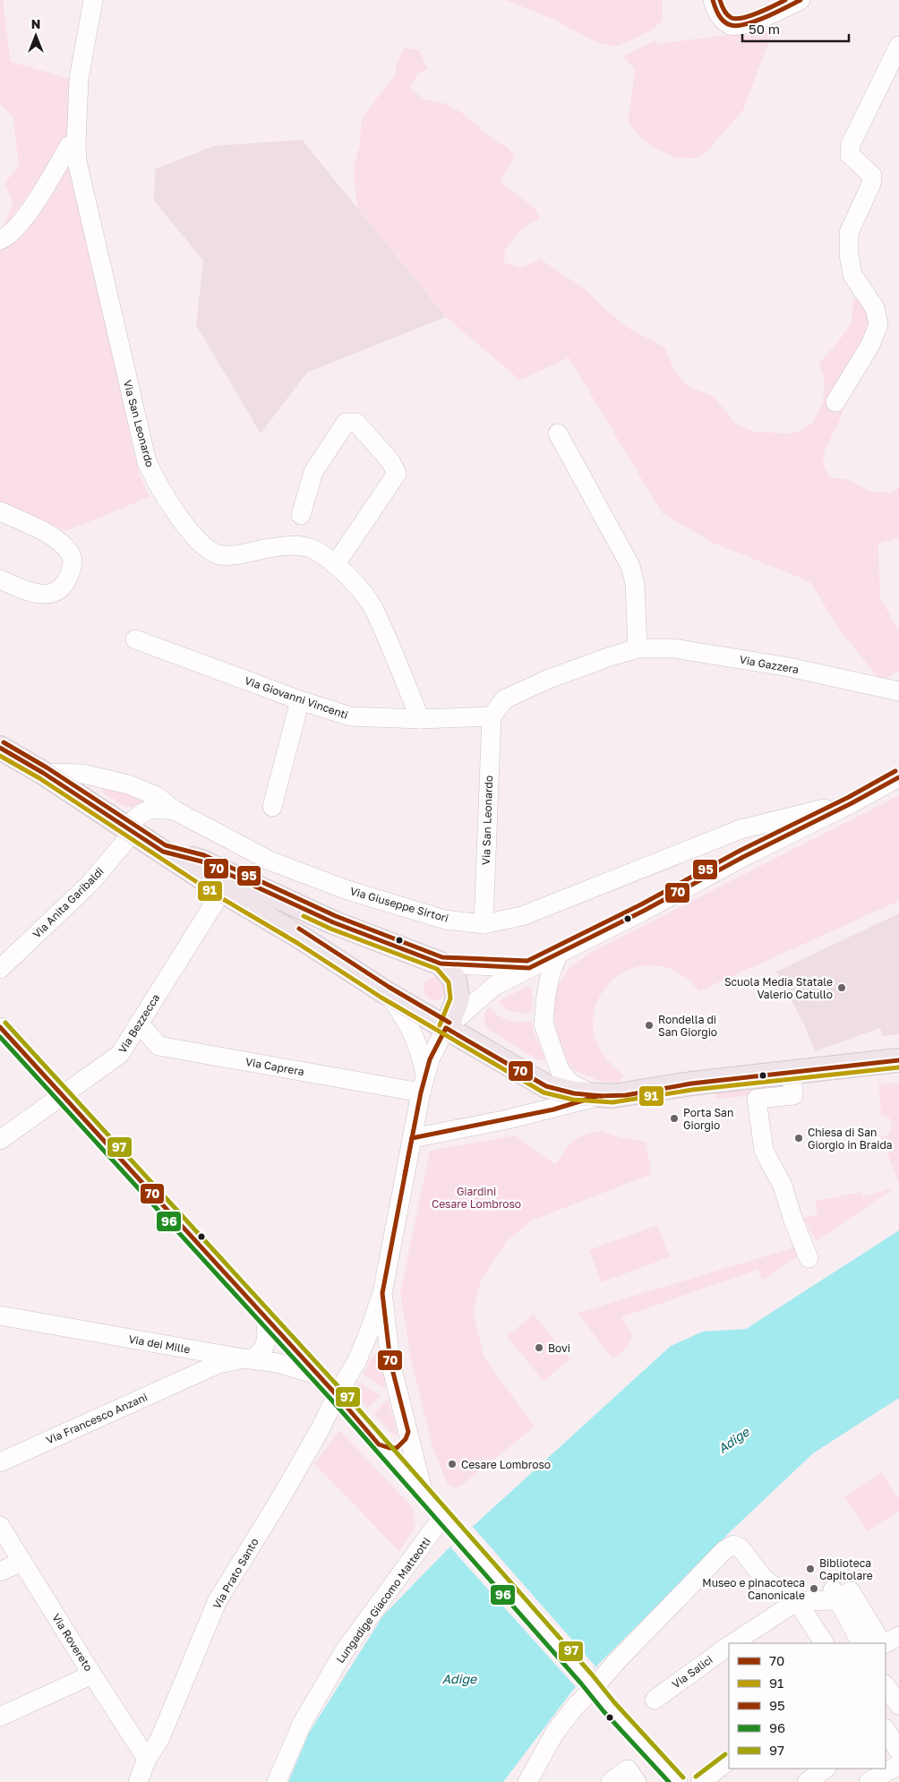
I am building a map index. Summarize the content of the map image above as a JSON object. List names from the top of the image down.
{
  "streets": {
    "street": [
      "Via San Leonardo",
      "Via Gazzera",
      "Via Giovanni Vincenti",
      "Via Anita Garibaldi",
      "Via Giuseppe Sirtori",
      "Via Bezzecca",
      "Via Caprera",
      "Via dei Mille",
      "Via Francesco Anzani",
      "Via Prato Santo",
      "Lungadige Giacomo Matteotti",
      "Via Rovereto",
      "Via Salici"
    ]
  },
  "crossings": [
    ["Via San Leonardo", "Via Gazzera"],
    ["Via San Leonardo", "Via Giovanni Vincenti"],
    ["Via San Leonardo", "Via Giuseppe Sirtori"],
    ["Via Gazzera", "Via Giovanni Vincenti"],
    ["Via Anita Garibaldi", "Via Giuseppe Sirtori"],
    ["Via Bezzecca", "Via Caprera"],
    ["Via dei Mille", "Via Francesco Anzani"],
    ["Via Prato Santo", "Via Rovereto"]
  ],
  "water": ["Adige"],
  "parks": ["Giardini Cesare Lombroso"],
  "places": [
    "Scuola Media Statale Valerio Catullo",
    "Rondella di San Giorgio",
    "Porta San Giorgio",
    "Chiesa di San Giorgio in Braida",
    "Bovi",
    "Cesare Lombroso",
    "Biblioteca Capitolare",
    "Museo e pinacoteca Canonicale"
  ],
  "lines": [
    "transit line 70",
    "transit line 95",
    "transit line 91",
    "transit line 97",
    "transit line 96"
  ],
  "legend": [
    "70",
    "91",
    "95",
    "96",
    "97"
  ],
  "scale_bar": "50 m",
  "north": "top"
}
